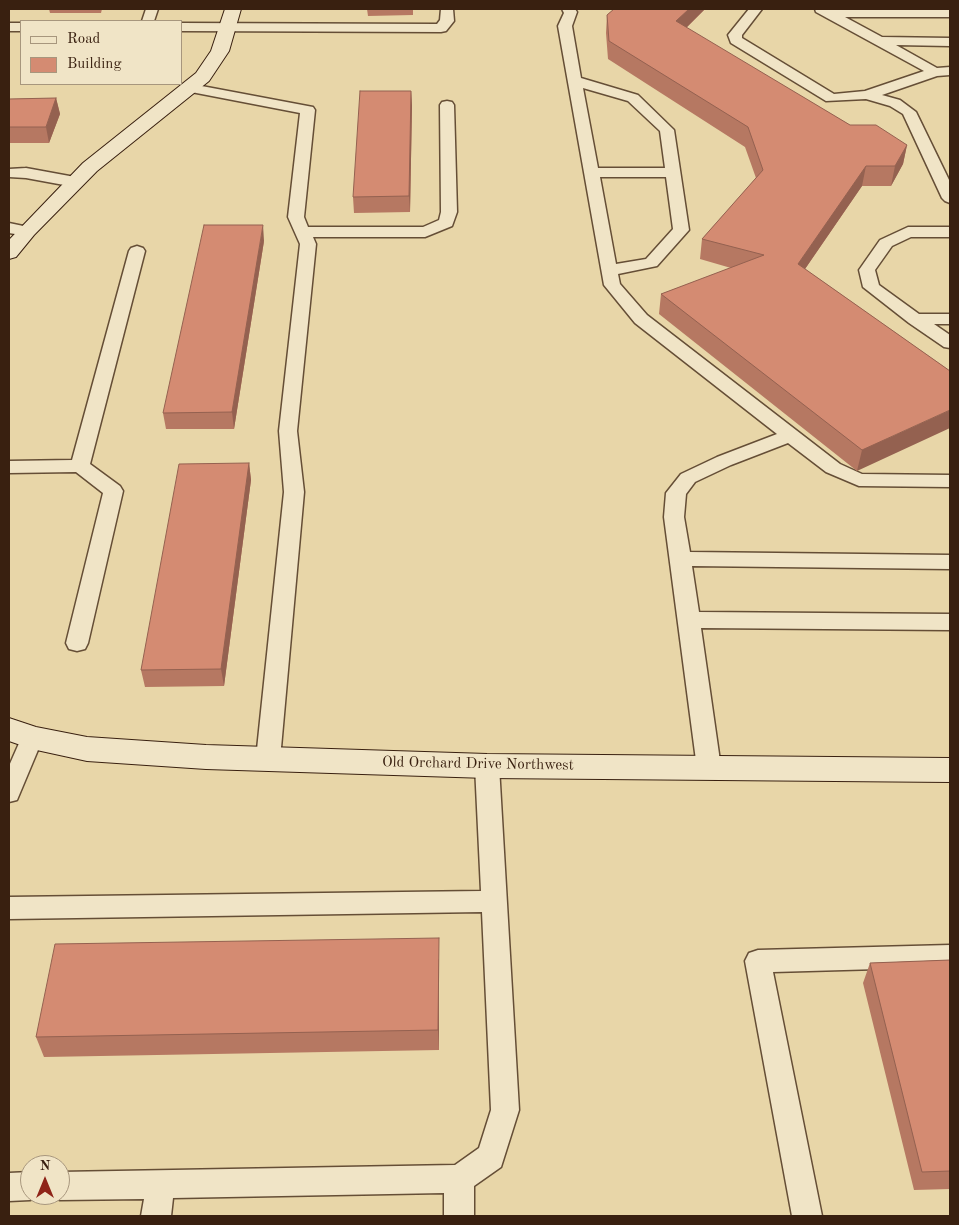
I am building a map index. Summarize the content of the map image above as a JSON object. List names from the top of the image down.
{
  "streets": {
    "street": ["Old Orchard Drive Northwest"]
  },
  "legend": ["Road", "Building"],
  "north": "top"
}
